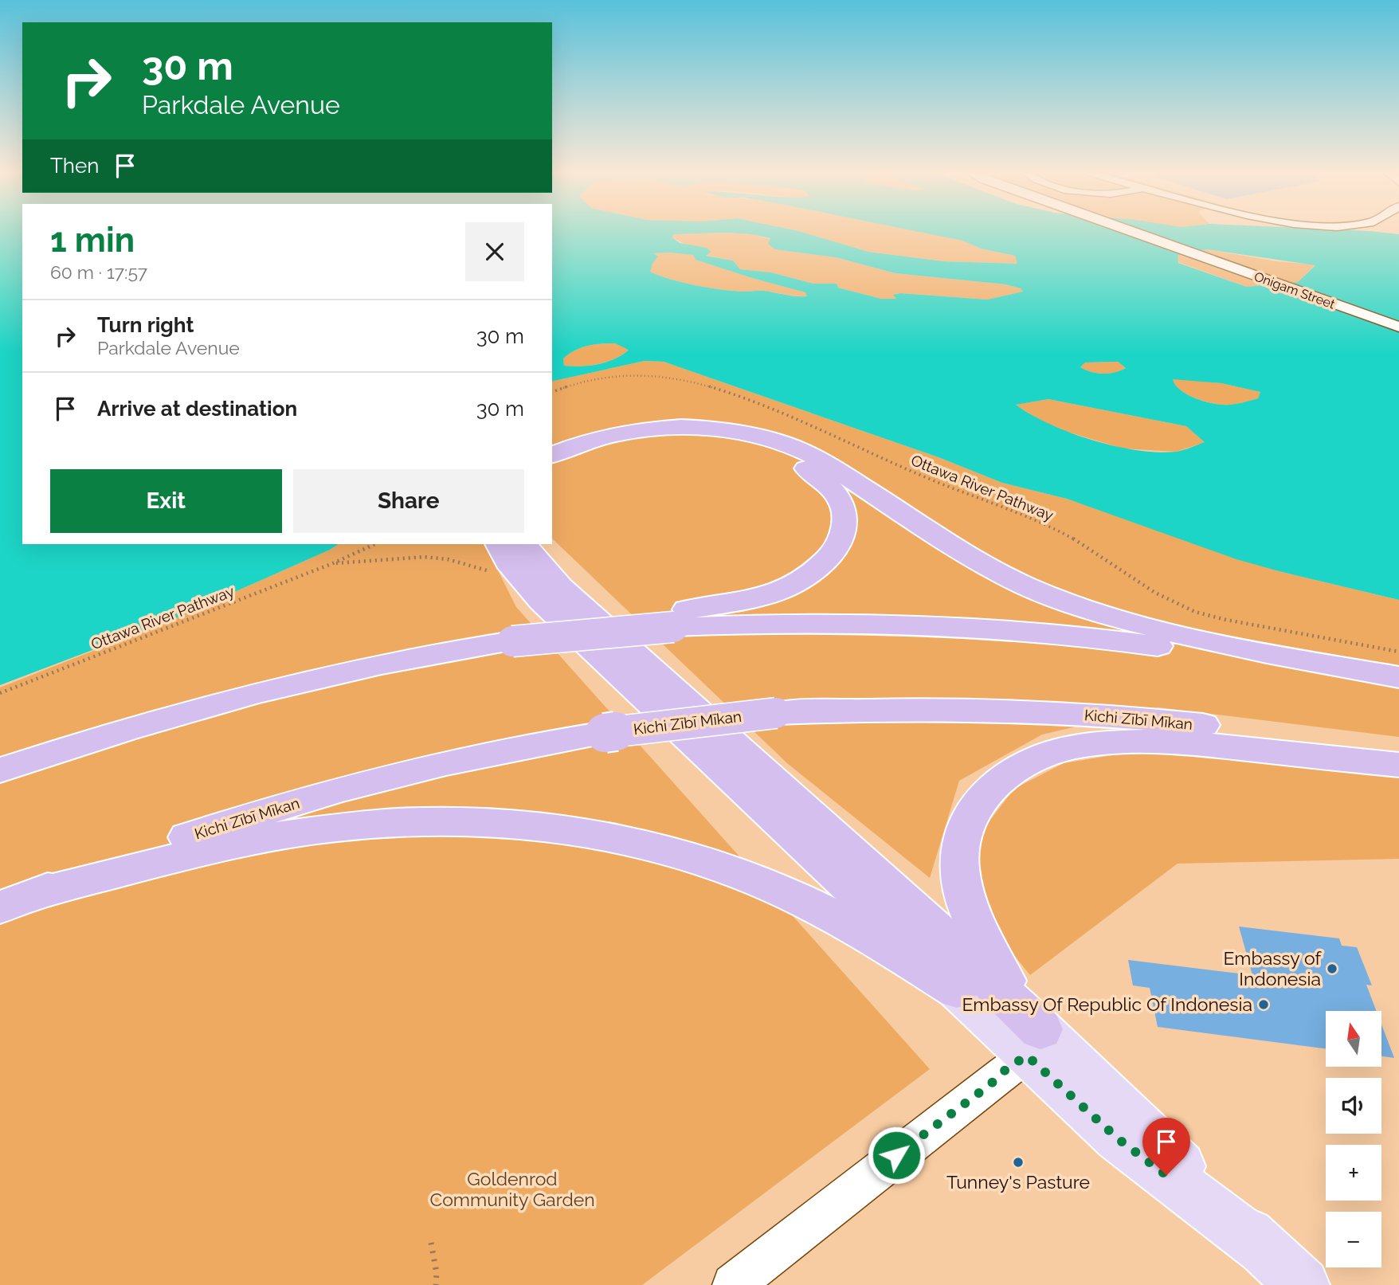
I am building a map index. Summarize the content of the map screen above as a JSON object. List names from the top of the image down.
{
  "streets": {
    "highway": ["Kichi Zībī Mīkan"],
    "street": ["Onigam Street"],
    "path": ["Ottawa River Pathway"]
  },
  "parks": ["Goldenrod Community Garden"],
  "places": ["Embassy of Indonesia", "Embassy Of Republic Of Indonesia", "Tunney's Pasture"],
  "north": "top",
  "page": {
    "turn": ["30 m", "Parkdale Avenue"],
    "then": "Then",
    "heading": ["1 min", "60 m · 17:57"],
    "list": [
      {
        "name": "Turn right",
        "note": "Parkdale Avenue",
        "value": "30 m"
      },
      {
        "name": "Arrive at destination",
        "value": "30 m"
      }
    ],
    "buttons": ["Exit", "Share"],
    "map_buttons": ["+", "−"]
  }
}
